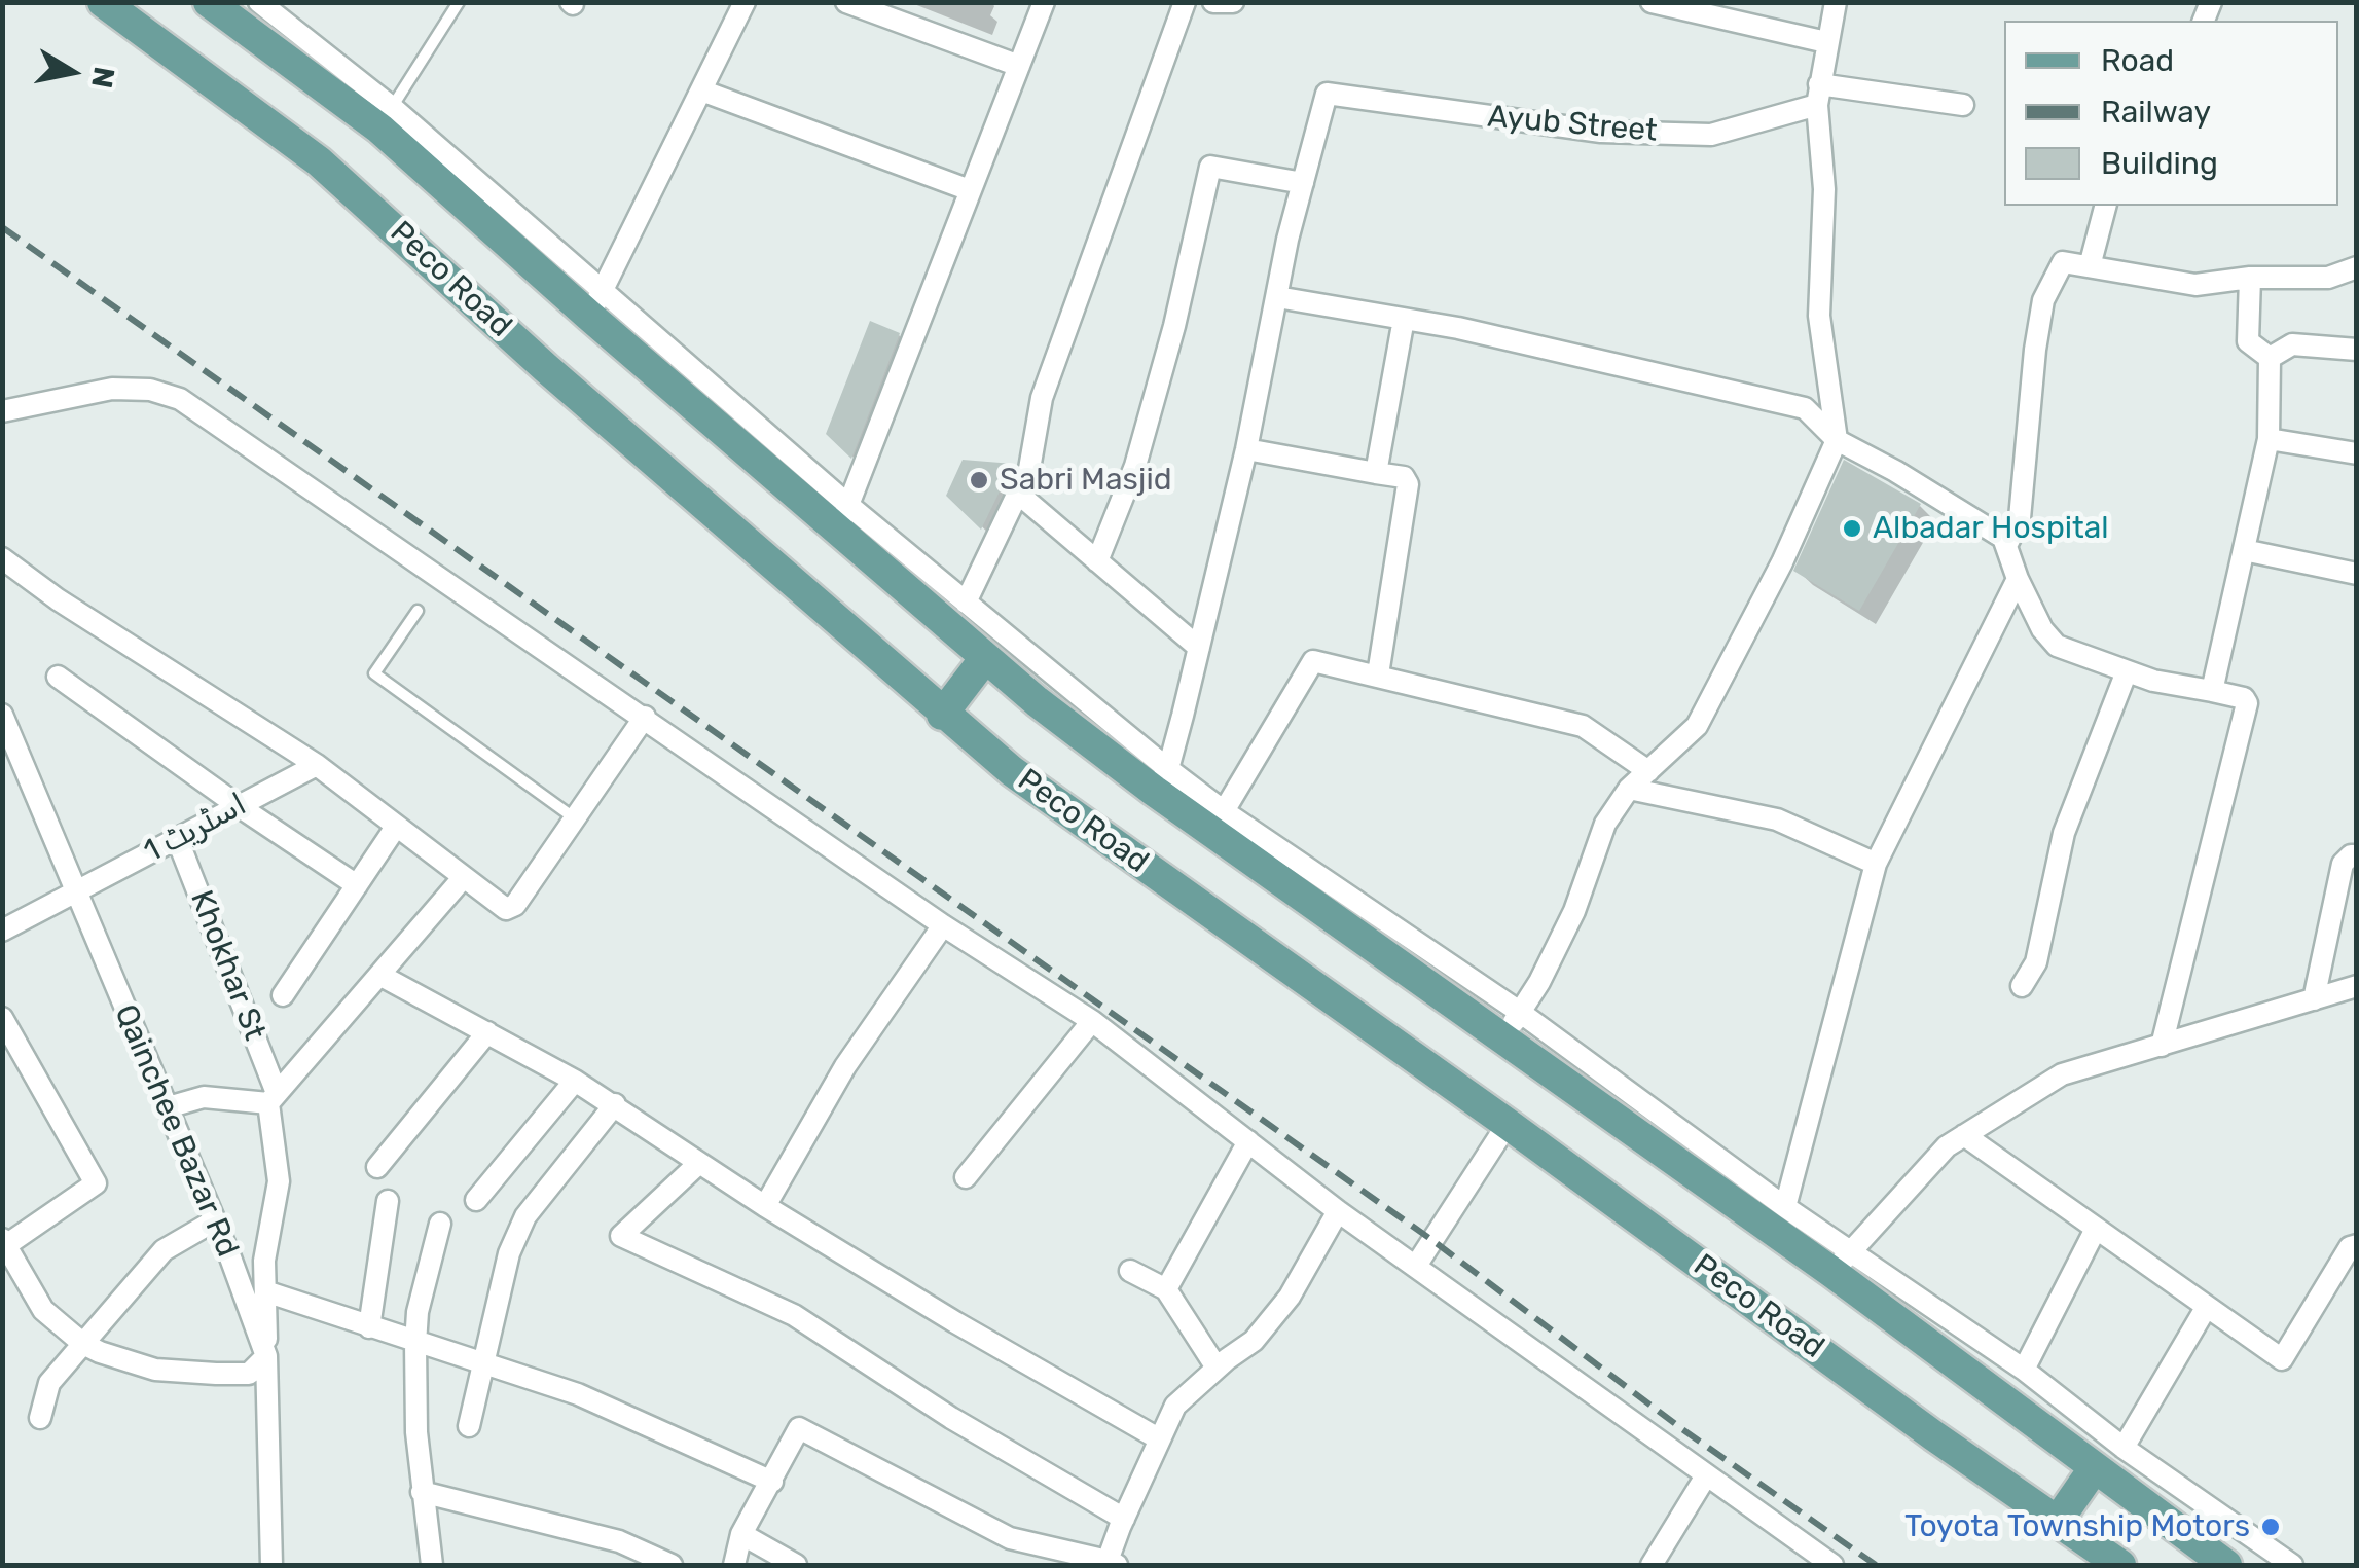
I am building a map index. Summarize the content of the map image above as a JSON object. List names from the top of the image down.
{
  "streets": {
    "main road": ["Peco Road"],
    "street": [
      "Ayub Street",
      "اسٹریٹ 1",
      "Khokhar St",
      "Qainchee Bazar Rd"
    ]
  },
  "crossings": [
    ["اسٹریٹ 1", "Khokhar St"],
    ["اسٹریٹ 1", "Qainchee Bazar Rd"],
    ["Khokhar St", "Qainchee Bazar Rd"]
  ],
  "places": ["Sabri Masjid", "Albadar Hospital", "Toyota Township Motors"],
  "legend": ["Road", "Railway", "Building"],
  "north": "right"
}
